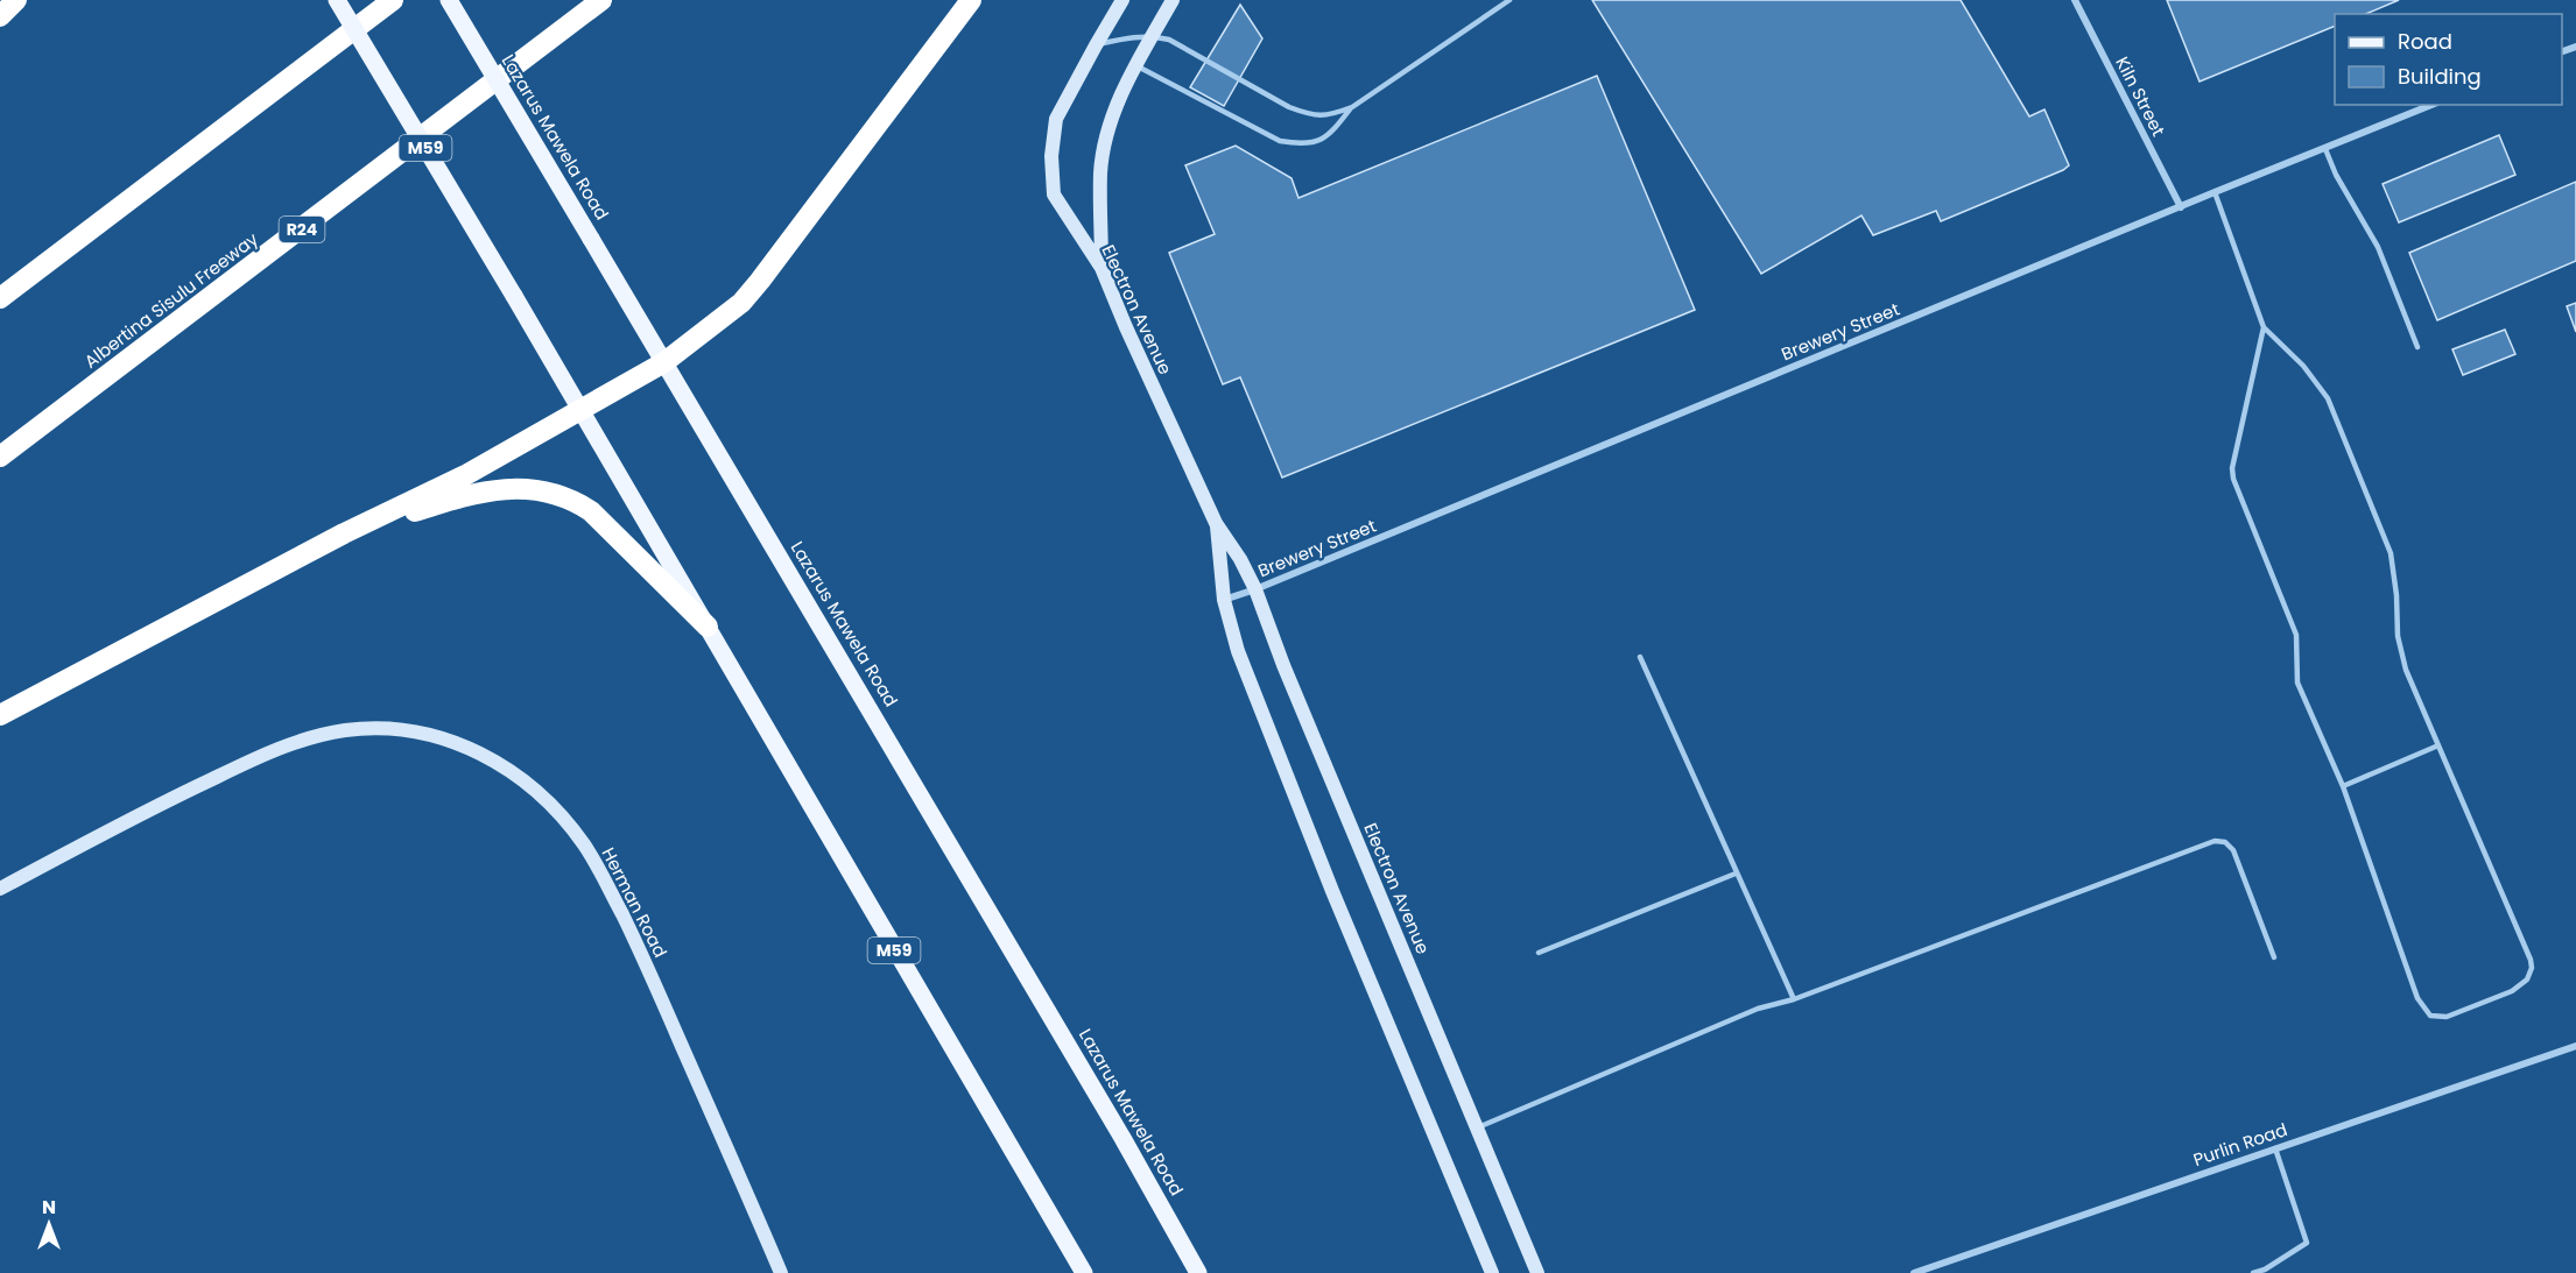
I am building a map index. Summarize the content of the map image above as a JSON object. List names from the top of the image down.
{
  "streets": {
    "highway": ["R24", "Albertina Sisulu Freeway"],
    "main road": [
      "Lazarus Mawela Road",
      "M59",
      "Electron Avenue",
      "Herman Road"
    ],
    "street": ["Kiln Street", "Brewery Street", "Purlin Road"]
  },
  "crossings": [
    ["Kiln Street", "Brewery Street"],
    ["Electron Avenue", "Brewery Street"]
  ],
  "legend": ["Road", "Building"],
  "north": "top"
}
